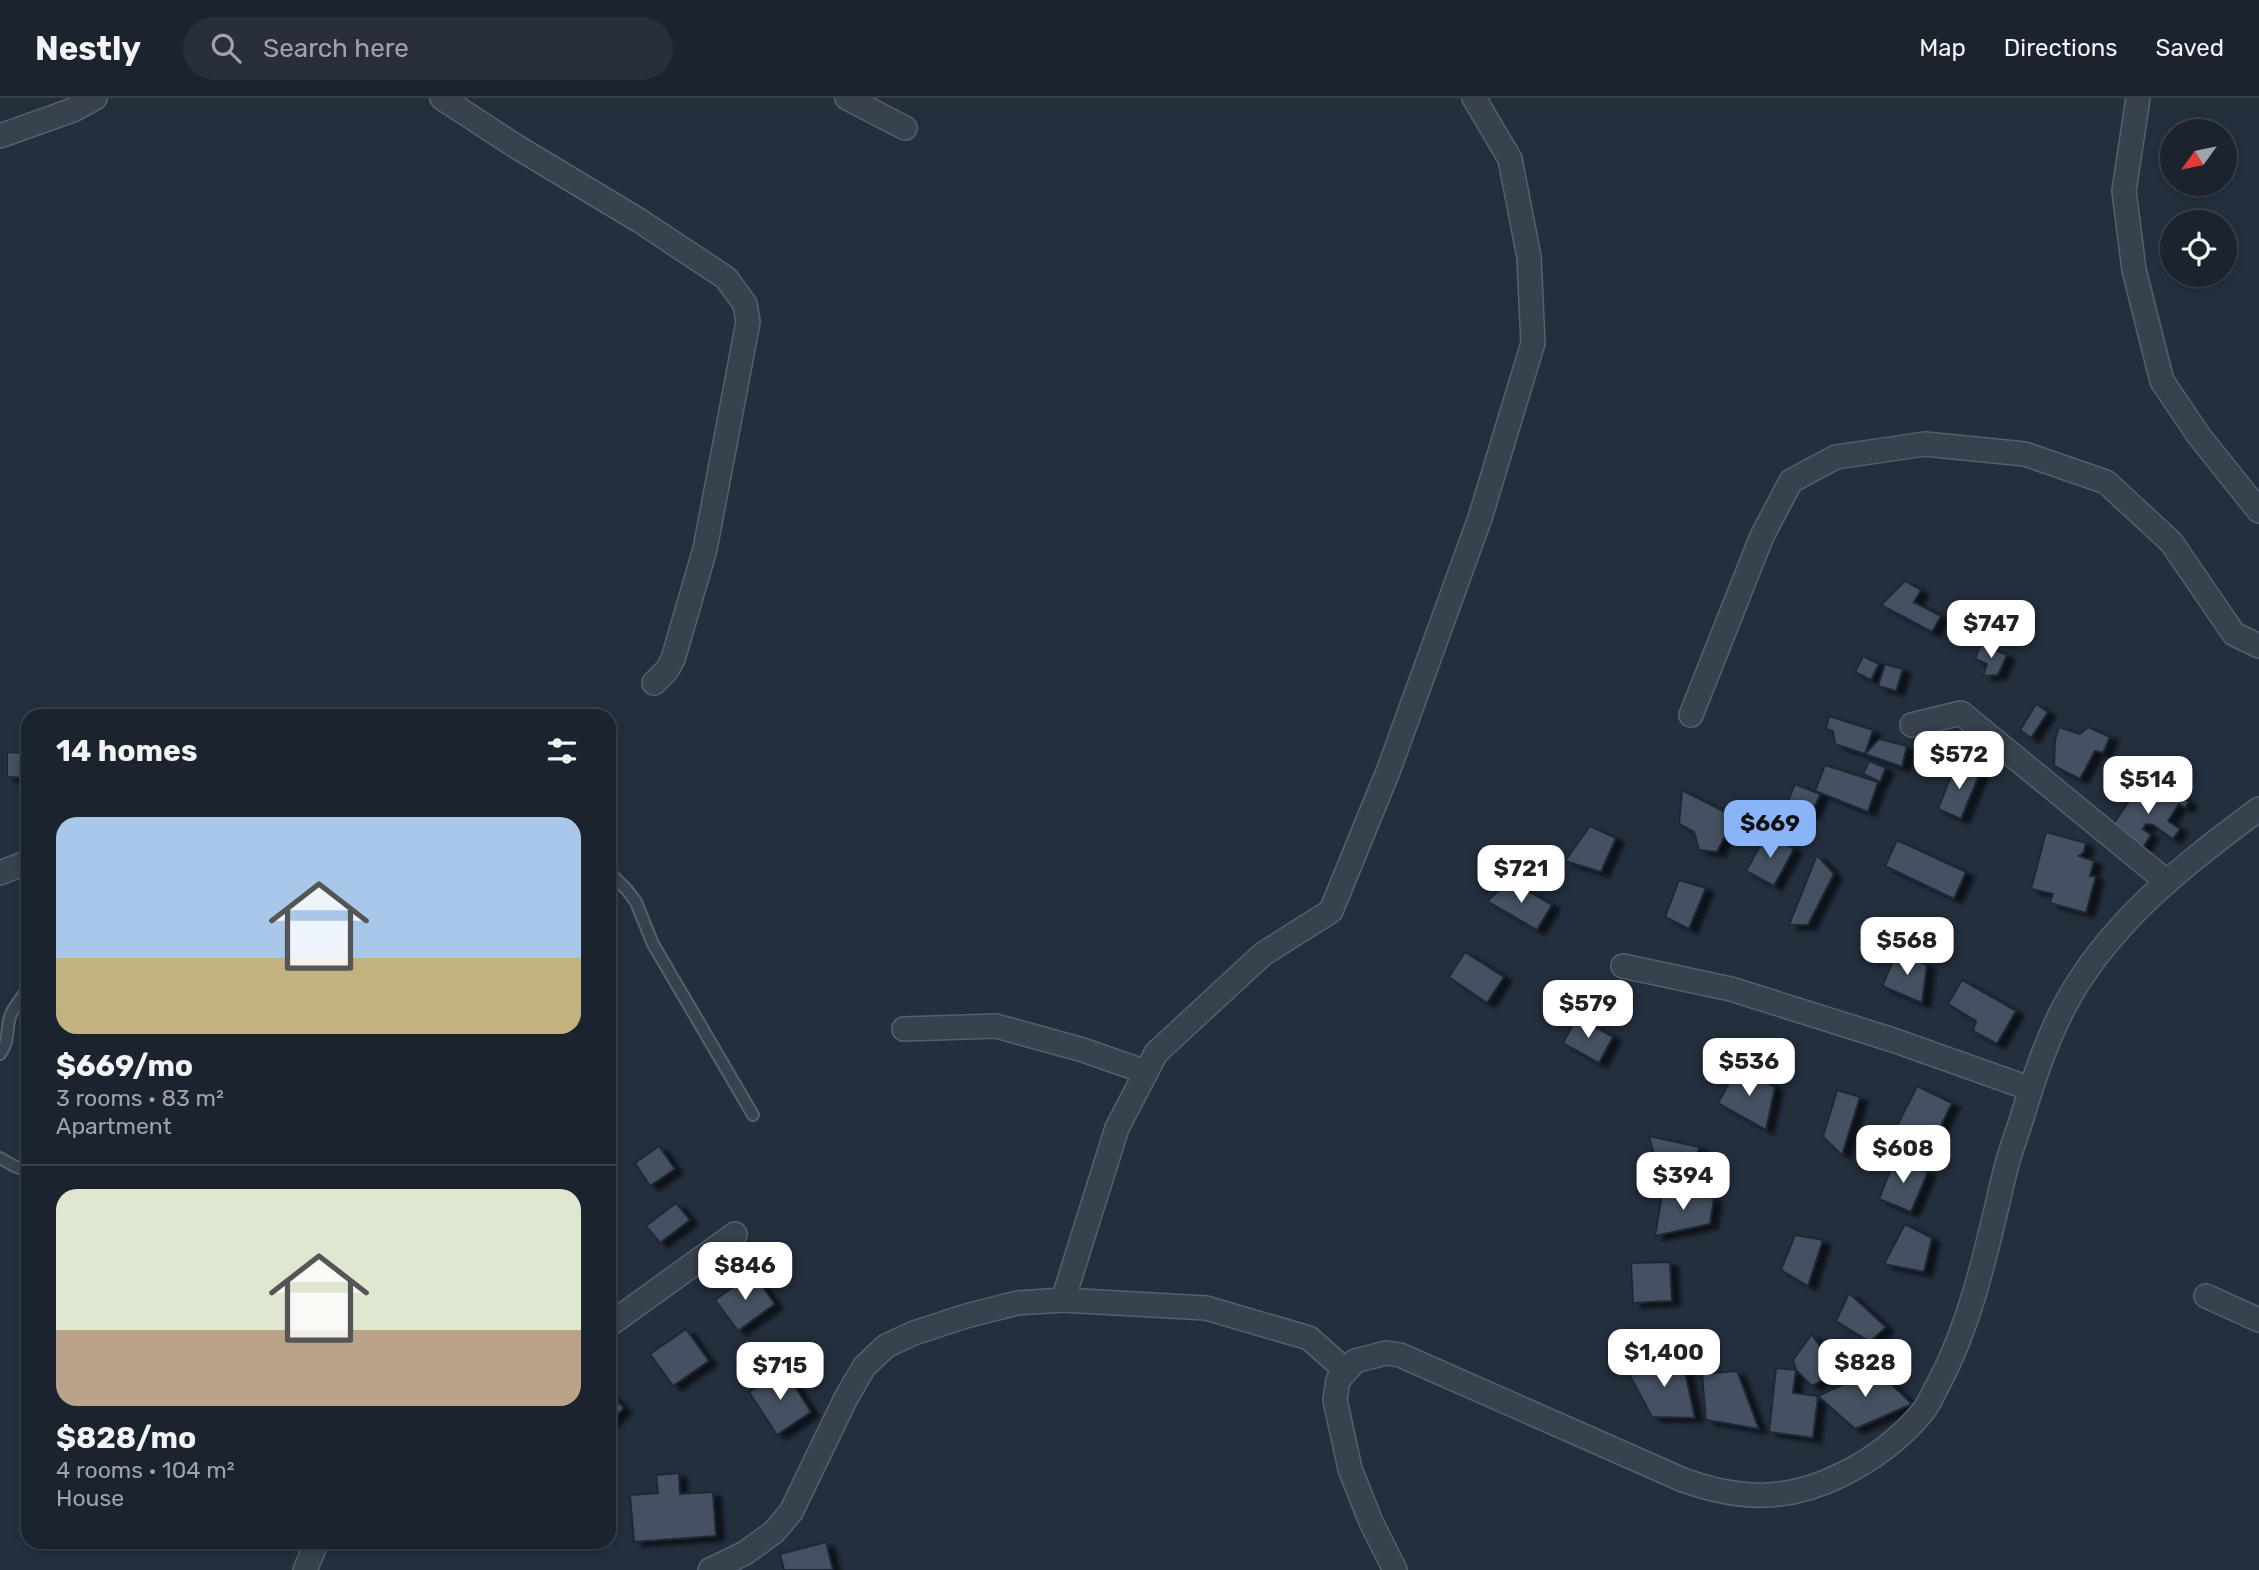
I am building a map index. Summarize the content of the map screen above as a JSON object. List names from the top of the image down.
{
  "north": "bottom left",
  "page": {
    "header": "Nestly",
    "search": "Search here",
    "nav": ["Map", "Directions", "Saved"],
    "price": [
      "$747",
      "$572",
      "$514",
      "$669",
      "$721",
      "$568",
      "$579",
      "$536",
      "$608",
      "$394",
      "$846",
      "$1,400",
      "$828",
      "$715"
    ],
    "heading": "14 homes",
    "list": [
      {
        "name": "$669/mo",
        "note": "3 rooms · 83 m² · Apartment"
      },
      {
        "name": "$828/mo",
        "note": "4 rooms · 104 m² · House"
      }
    ]
  }
}
